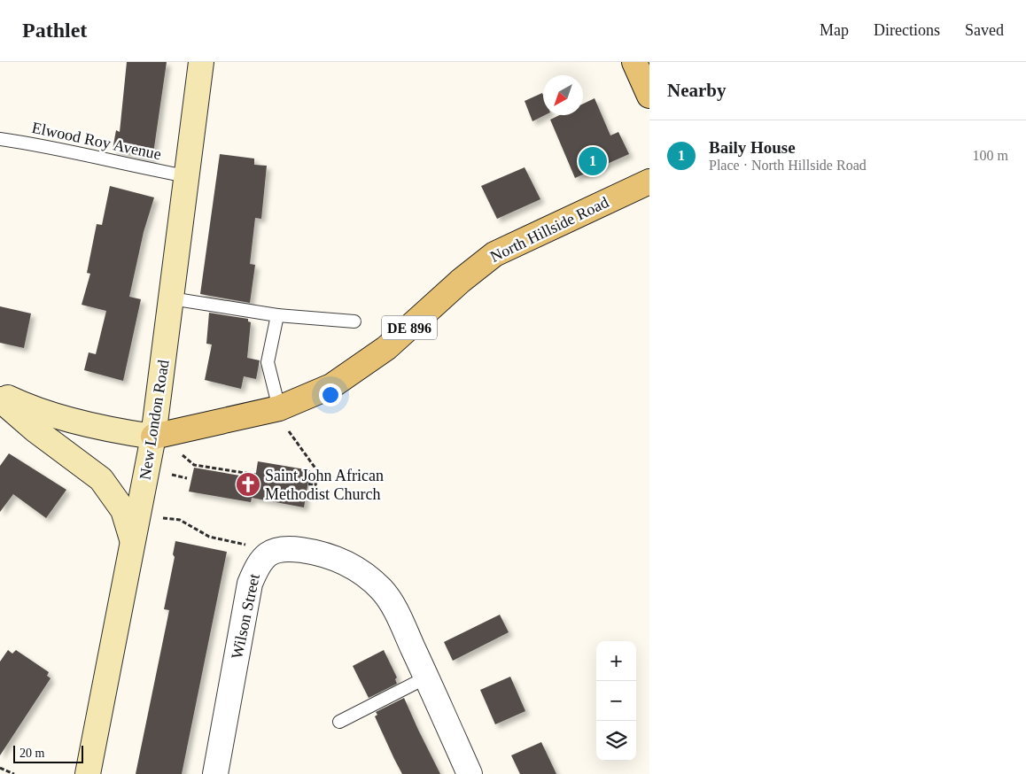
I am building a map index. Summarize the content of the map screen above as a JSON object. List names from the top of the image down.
{
  "streets": {
    "main road": ["North Hillside Road", "DE 896", "New London Road"],
    "street": ["Wilson Street"],
    "lane": ["Elwood Roy Avenue"]
  },
  "crossings": [
    ["Elwood Roy Avenue", "New London Road"],
    ["North Hillside Road", "New London Road"]
  ],
  "places": {
    "church": ["Saint John African Methodist Church"]
  },
  "scale_bar": "20 m",
  "north": "bottom left",
  "page": {
    "header": "Pathlet",
    "nav": ["Map", "Directions", "Saved"],
    "heading": "Nearby",
    "list": [
      {
        "mark": "1",
        "name": "Baily House",
        "note": "Place · North Hillside Road",
        "value": "100 m"
      }
    ],
    "pins": "1",
    "map_buttons": ["+", "−"],
    "scale": "20 m"
  }
}
